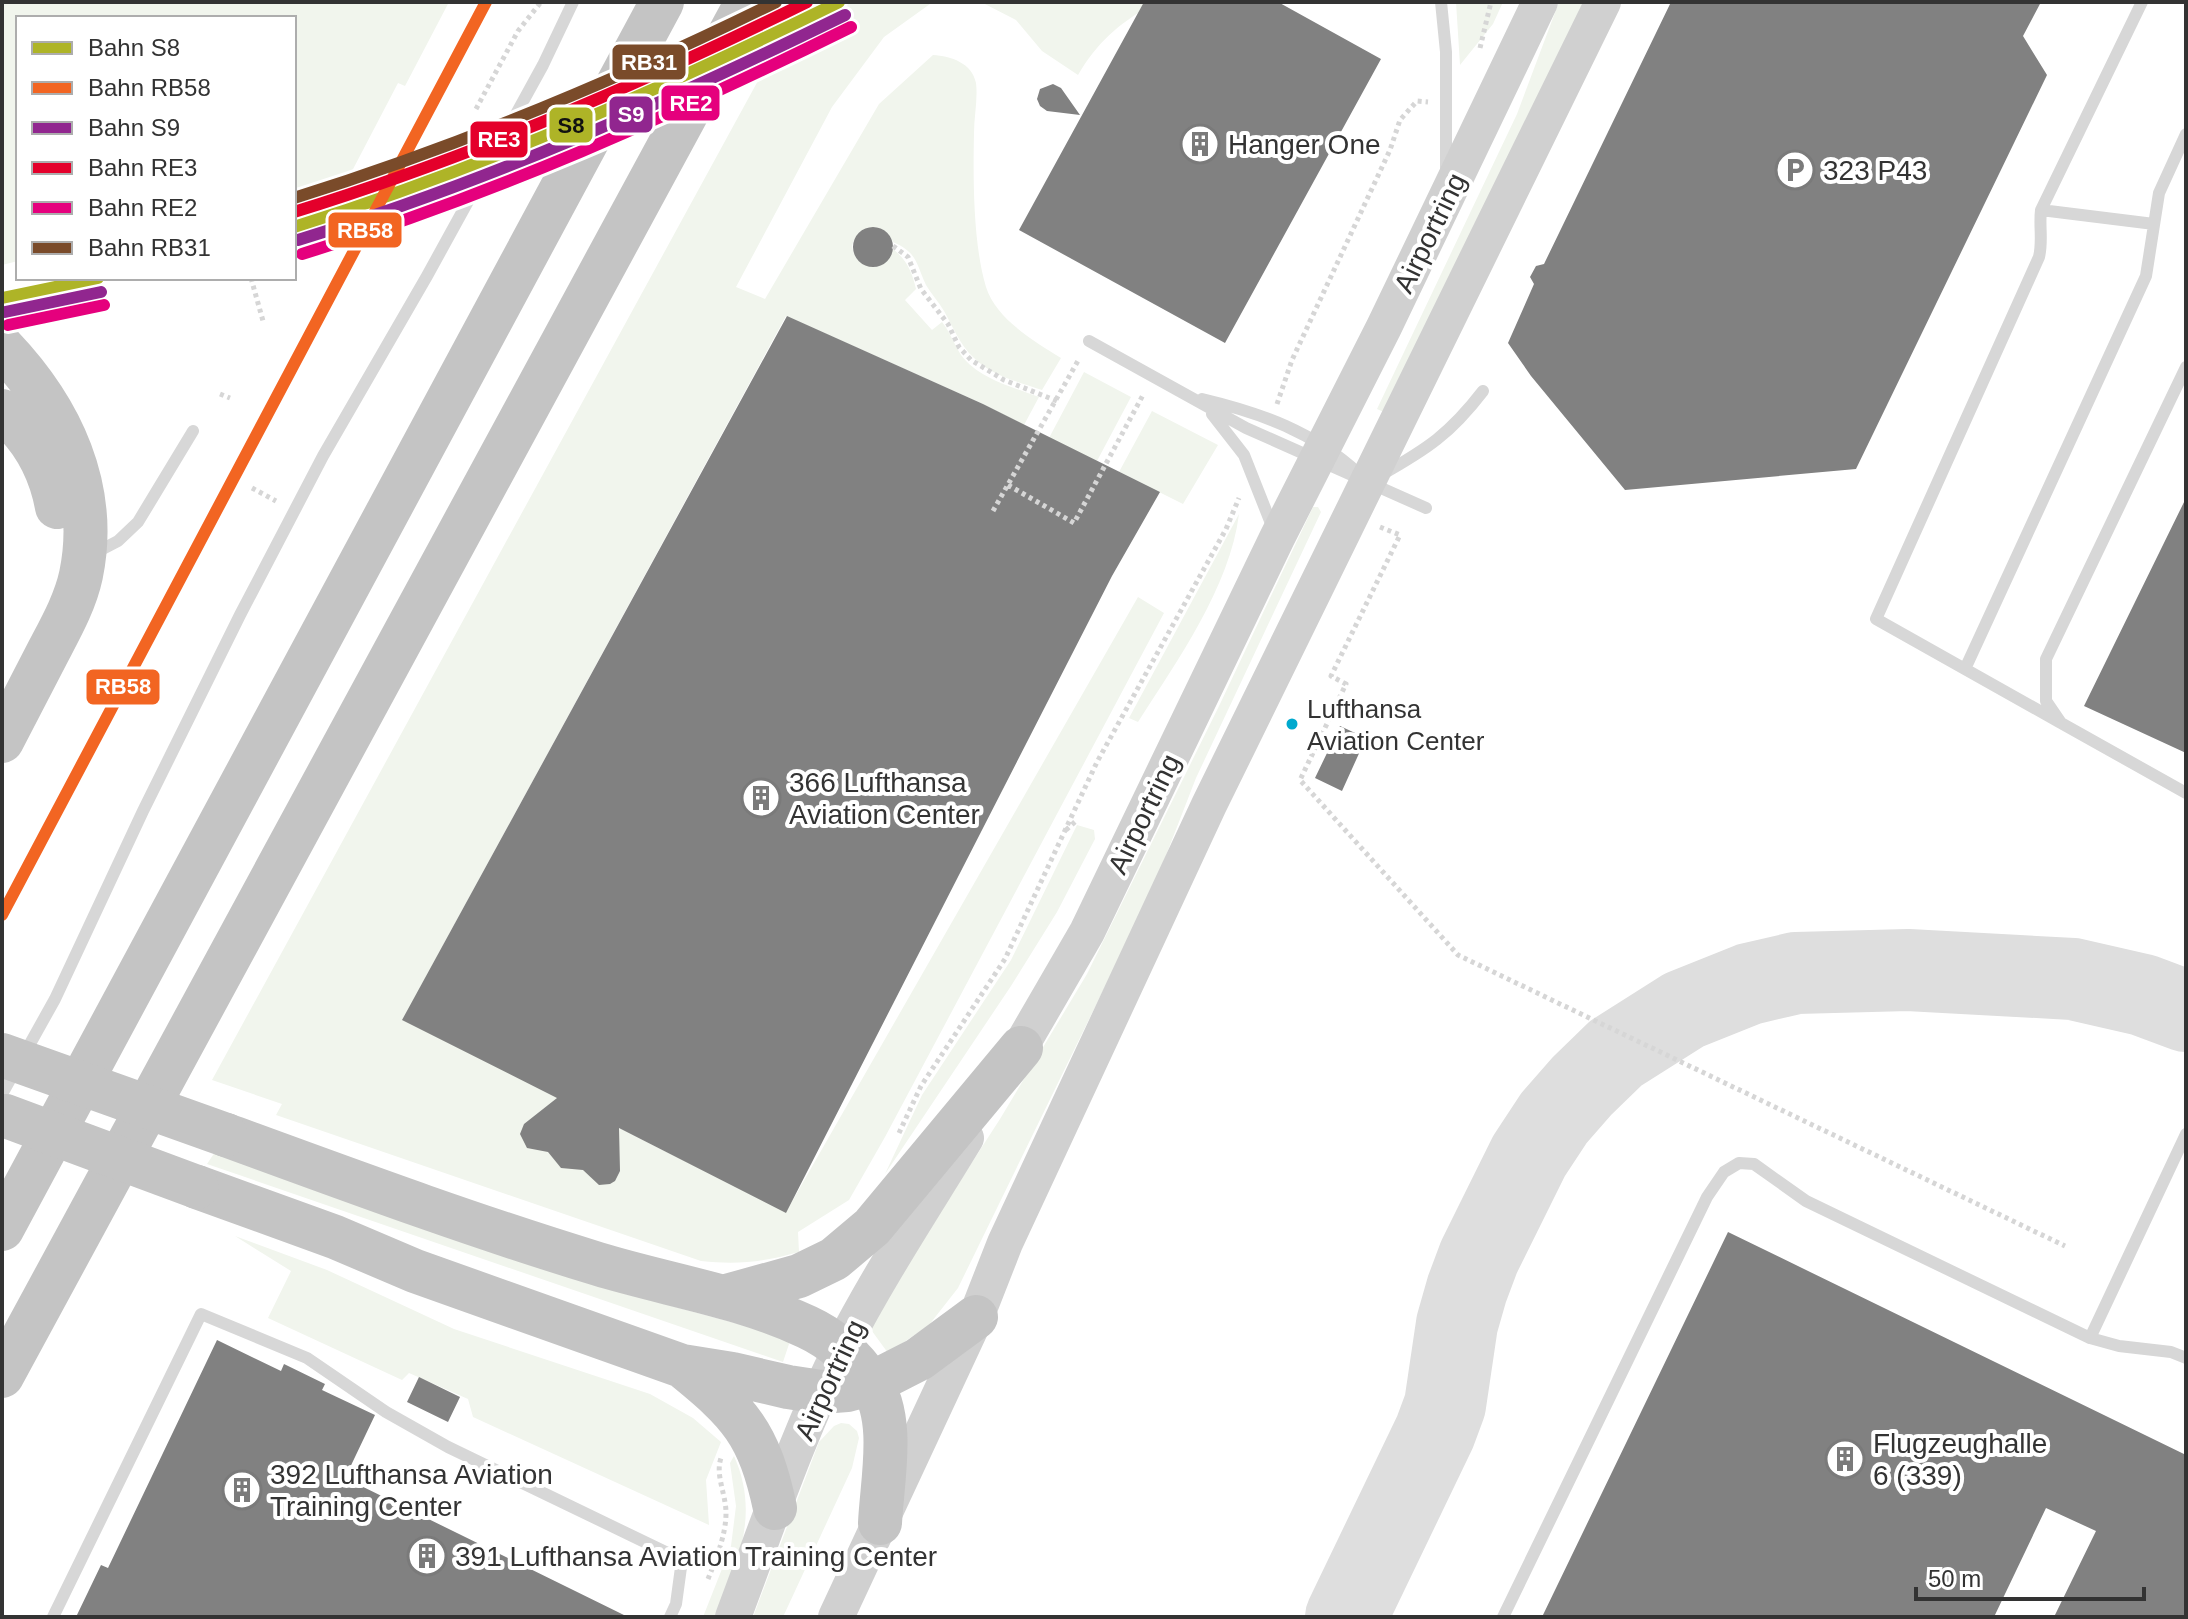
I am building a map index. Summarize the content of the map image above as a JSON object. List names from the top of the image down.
{
  "streets": {
    "street": ["Airportring"]
  },
  "places": {
    "building": [
      "Hanger One",
      "366 Lufthansa Aviation Center",
      "Flugzeughalle 6 (339)",
      "392 Lufthansa Aviation Training Center",
      "391 Lufthansa Aviation Training Center"
    ],
    "parking": ["323 P43"],
    "other": ["Lufthansa Aviation Center"]
  },
  "lines": [
    "rail line S8",
    "rail line RB58",
    "rail line RE3",
    "rail line RB31",
    "rail line S9",
    "rail line RE2"
  ],
  "legend": [
    "Bahn S8",
    "Bahn RB58",
    "Bahn S9",
    "Bahn RE3",
    "Bahn RE2",
    "Bahn RB31"
  ],
  "scale_bar": "50 m"
}
